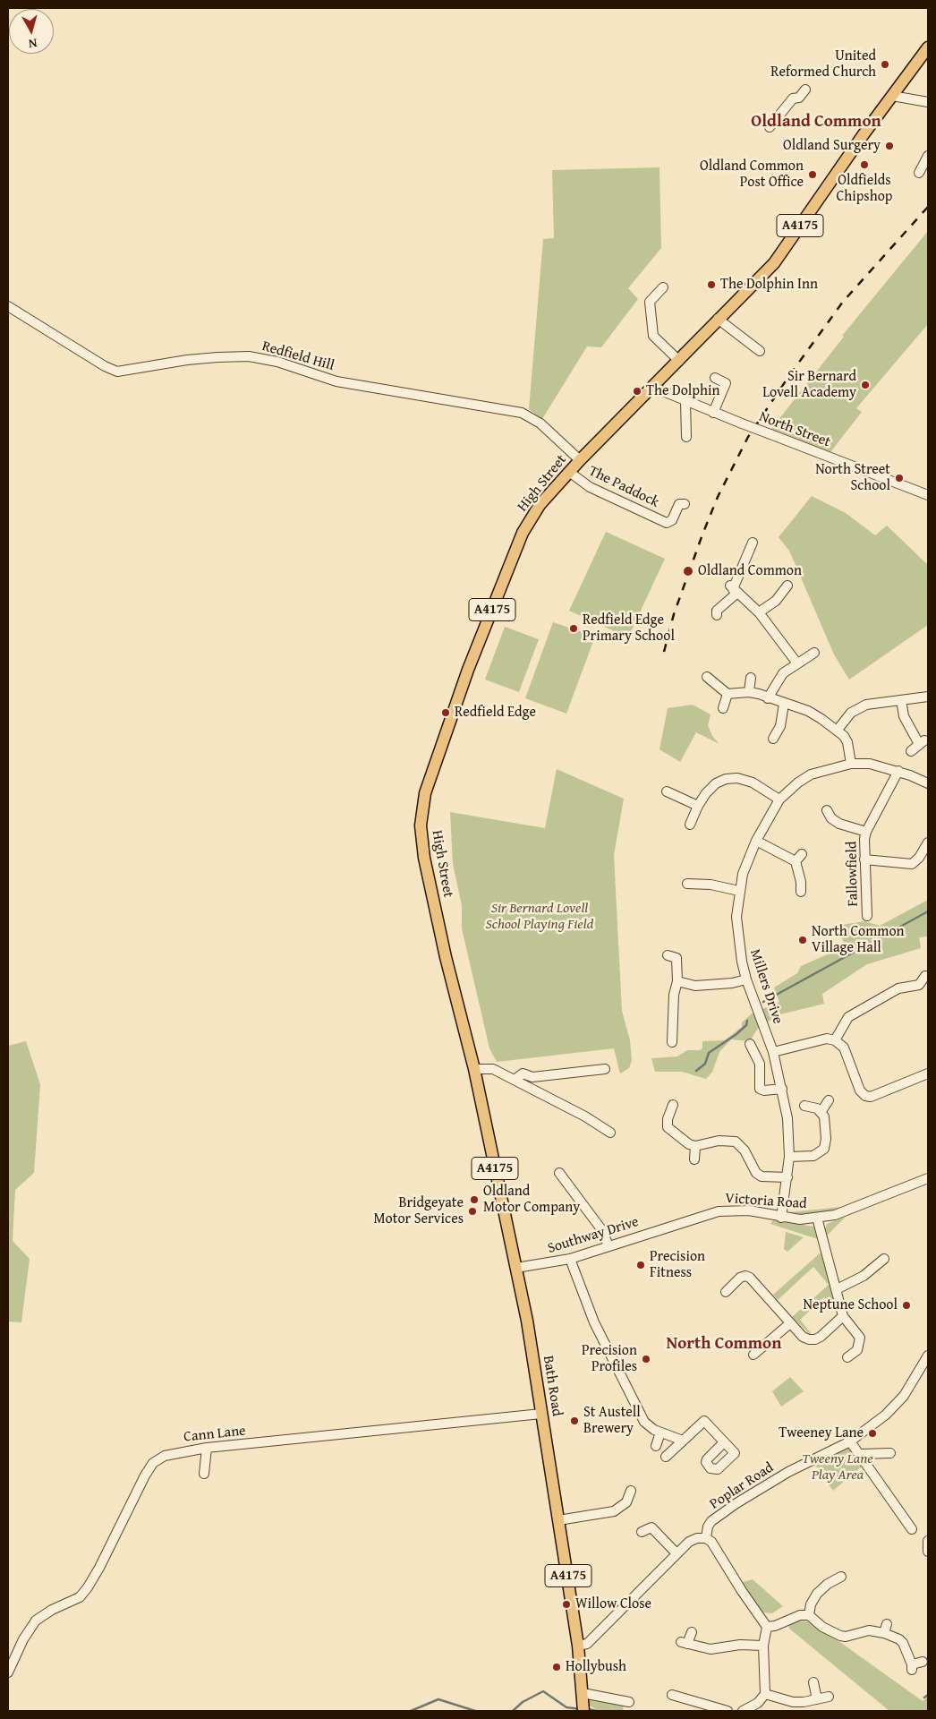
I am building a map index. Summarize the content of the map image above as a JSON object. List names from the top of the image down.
{
  "streets": {
    "main road": ["A4175", "High Street", "Bath Road"],
    "street": [
      "Redfield Hill",
      "North Street",
      "The Paddock",
      "Fallowfield",
      "Millers Drive",
      "Victoria Road",
      "Southway Drive",
      "Cann Lane",
      "Poplar Road"
    ]
  },
  "crossings": [
    ["Redfield Hill", "High Street"],
    ["North Street", "High Street"],
    ["High Street", "The Paddock"],
    ["High Street", "Bath Road"],
    ["Fallowfield", "Millers Drive"],
    ["Millers Drive", "Victoria Road"],
    ["Victoria Road", "Southway Drive"],
    ["Southway Drive", "Bath Road"],
    ["Bath Road", "Cann Lane"]
  ],
  "districts": ["Oldland Common", "North Common"],
  "parks": ["Sir Bernard Lovell School Playing Field", "Tweeny Lane Play Area"],
  "places": [
    "United Reformed Church",
    "Oldland Surgery",
    "Oldfields Chipshop",
    "Oldland Common Post Office",
    "The Dolphin Inn",
    "Sir Bernard Lovell Academy",
    "The Dolphin",
    "North Street School",
    "Oldland Common",
    "Redfield Edge Primary School",
    "Redfield Edge",
    "North Common Village Hall",
    "Oldland Motor Company",
    "Bridgeyate Motor Services",
    "Precision Fitness",
    "Neptune School",
    "Precision Profiles",
    "St Austell Brewery",
    "Tweeney Lane",
    "Willow Close",
    "Hollybush"
  ],
  "north": "bottom"
}
